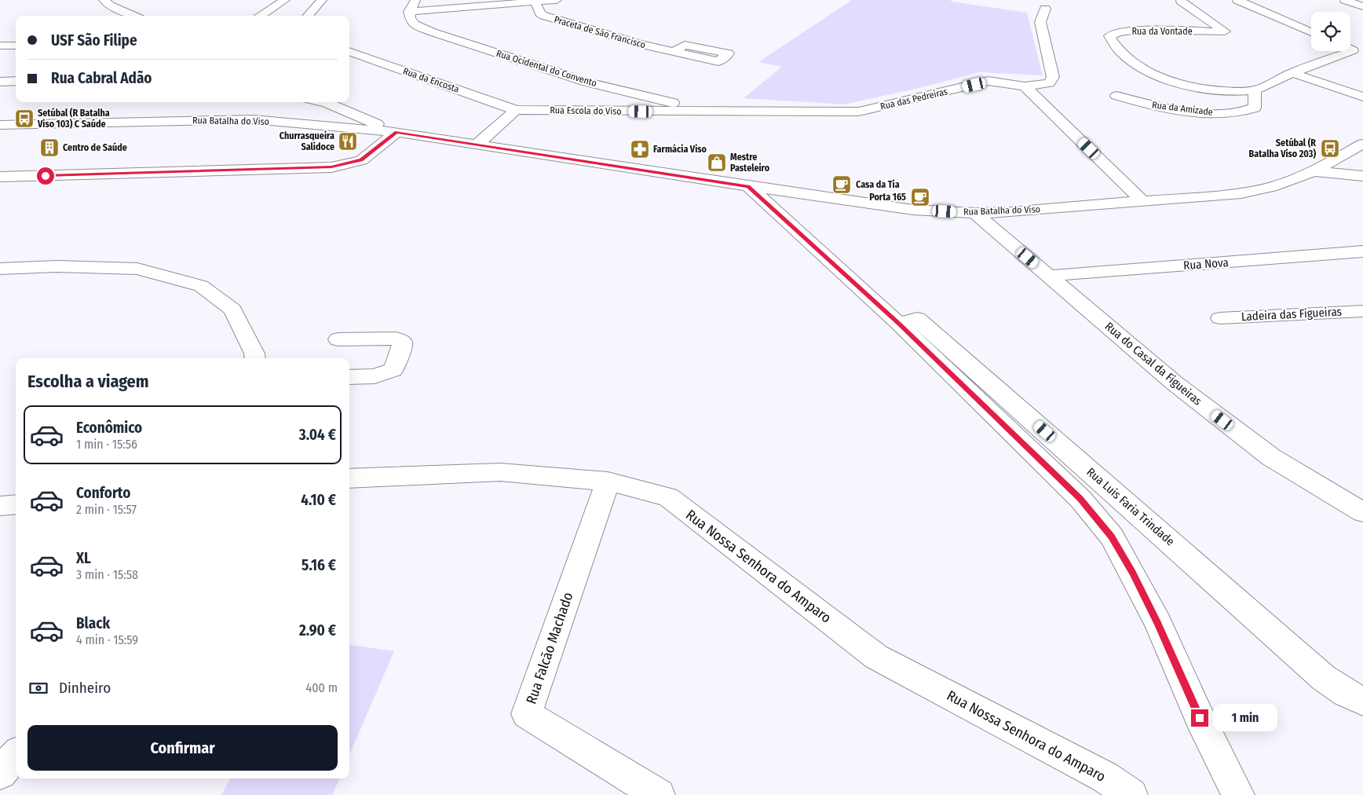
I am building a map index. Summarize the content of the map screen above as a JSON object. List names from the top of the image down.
{
  "streets": {
    "street": [
      "Rua da Vontade",
      "Praceta de São Francisco",
      "Rua Ocidental do Convento",
      "Rua da Encosta",
      "Rua das Pedreiras",
      "Rua da Amizade",
      "Rua Escola do Viso",
      "Rua Batalha do Viso",
      "Rua Nova",
      "Ladeira das Figueiras",
      "Rua do Casal da Figueiras",
      "Rua Luís Faria Trindade",
      "Rua Nossa Senhora do Amparo",
      "Rua Falcão Machado"
    ]
  },
  "crossings": [
    ["Rua da Vontade", "Rua da Amizade"],
    ["Rua Ocidental do Convento", "Rua das Pedreiras"],
    ["Rua Ocidental do Convento", "Rua Escola do Viso"],
    ["Rua da Encosta", "Rua Escola do Viso"],
    ["Rua das Pedreiras", "Rua Escola do Viso"],
    ["Rua Batalha do Viso", "Rua do Casal da Figueiras"],
    ["Rua Nova", "Rua do Casal da Figueiras"],
    ["Rua Nossa Senhora do Amparo", "Rua Falcão Machado"]
  ],
  "places": {
    "bus stop": ["Setúbal (R Batalha Viso 103) C Saúde", "Setúbal (R Batalha Viso 203)"],
    "restaurant": ["Churrasqueira Salidoce"],
    "building": ["Centro de Saúde"],
    "pharmacy": ["Farmácia Viso"],
    "shop": ["Mestre Pasteleiro"],
    "cafe": ["Casa da Tia", "Porta 165"]
  },
  "page": {
    "banner": ["USF São Filipe", "Rua Cabral Adão"],
    "heading": "Escolha a viagem",
    "list": [
      {
        "name": "Econômico",
        "note": "1 min · 15:56",
        "value": "3.04 €"
      },
      {
        "name": "Conforto",
        "note": "2 min · 15:57",
        "value": "4.10 €"
      },
      {
        "name": "XL",
        "note": "3 min · 15:58",
        "value": "5.16 €"
      },
      {
        "name": "Black",
        "note": "4 min · 15:59",
        "value": "2.90 €"
      }
    ],
    "pay": ["Dinheiro", "400 m"],
    "bubble": "1 min",
    "buttons": "Confirmar"
  }
}
